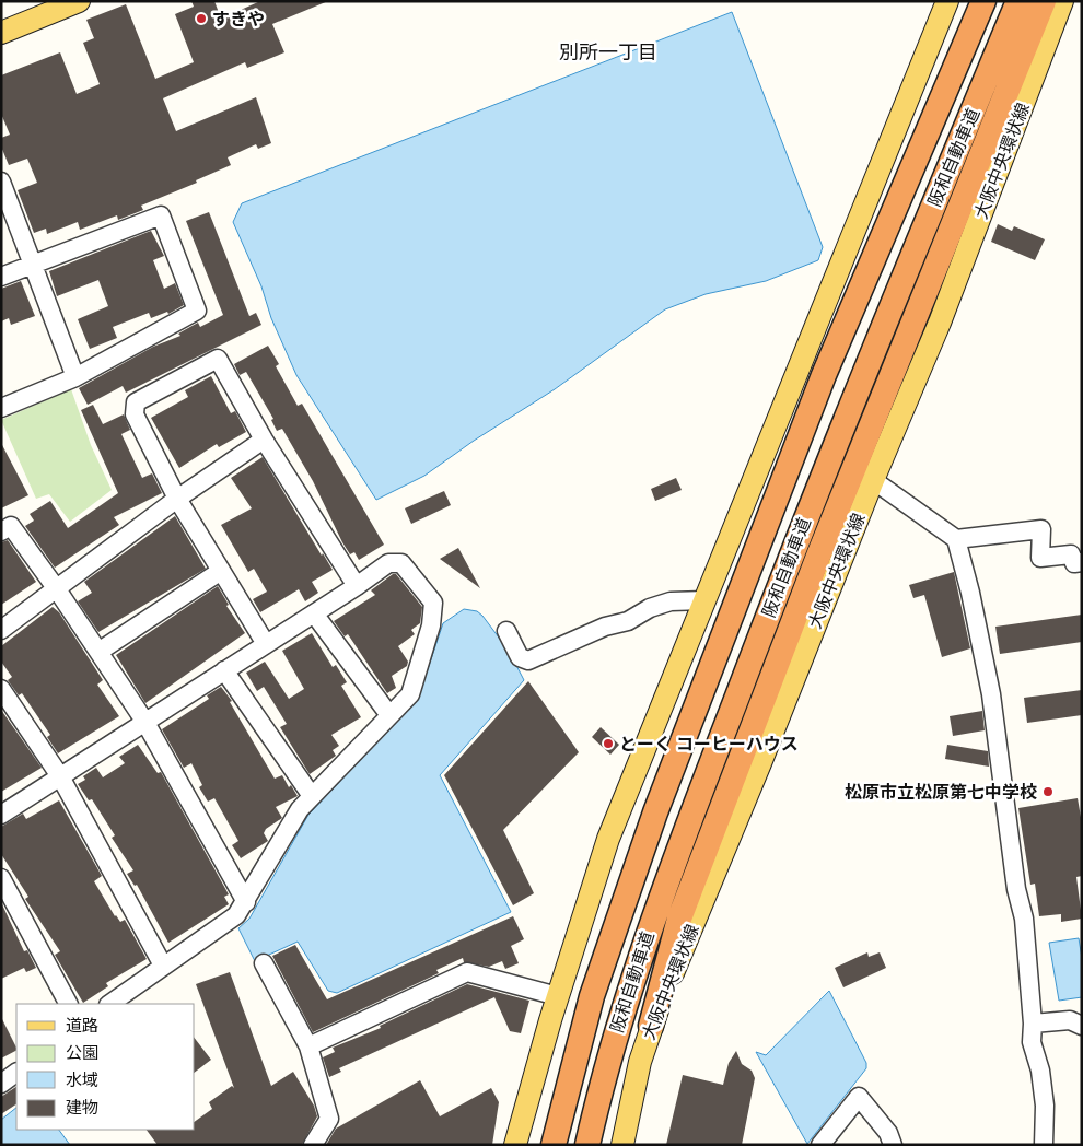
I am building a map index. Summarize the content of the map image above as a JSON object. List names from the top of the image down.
{
  "streets": {
    "highway": ["阪和自動車道"],
    "main road": ["大阪中央環状線"]
  },
  "districts": ["別所一丁目"],
  "places": ["すきや", "とーく コーヒーハウス", "松原市立松原第七中学校"],
  "legend": [
    "道路",
    "公園",
    "水域",
    "建物"
  ]
}
